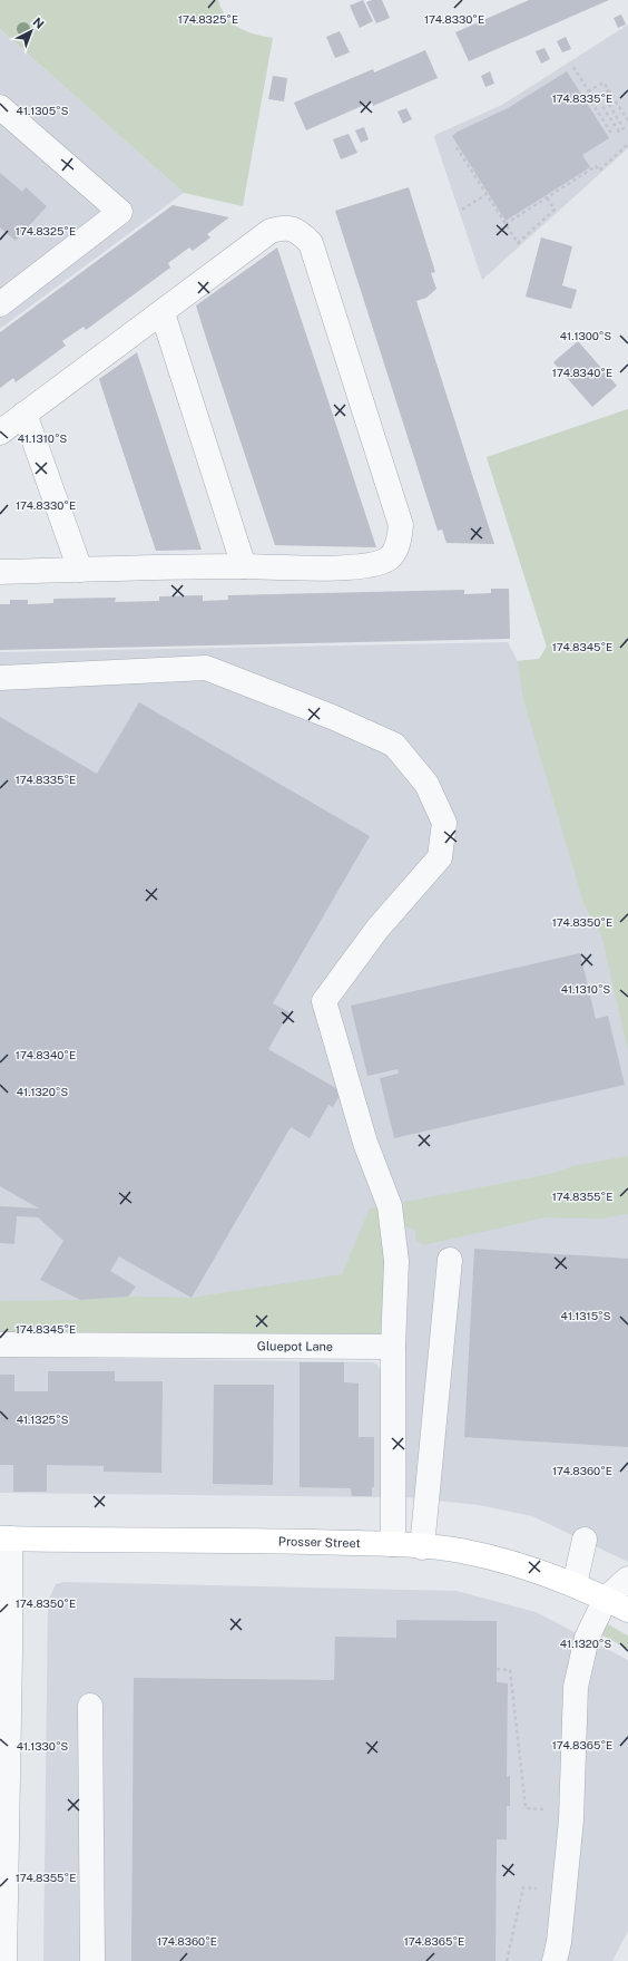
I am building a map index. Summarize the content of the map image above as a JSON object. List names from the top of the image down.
{
  "streets": {
    "main road": ["Prosser Street"],
    "street": ["Gluepot Lane"]
  },
  "north": "top right",
  "coordinates": [
    "174.8325°E",
    "174.8330°E",
    "174.8335°E",
    "41.1305°S",
    "41.1300°S",
    "174.8340°E",
    "41.1310°S",
    "174.8345°E",
    "174.8350°E",
    "41.1320°S",
    "174.8355°E",
    "41.1315°S",
    "41.1325°S",
    "174.8360°E",
    "174.8365°E",
    "41.1330°S"
  ]
}
